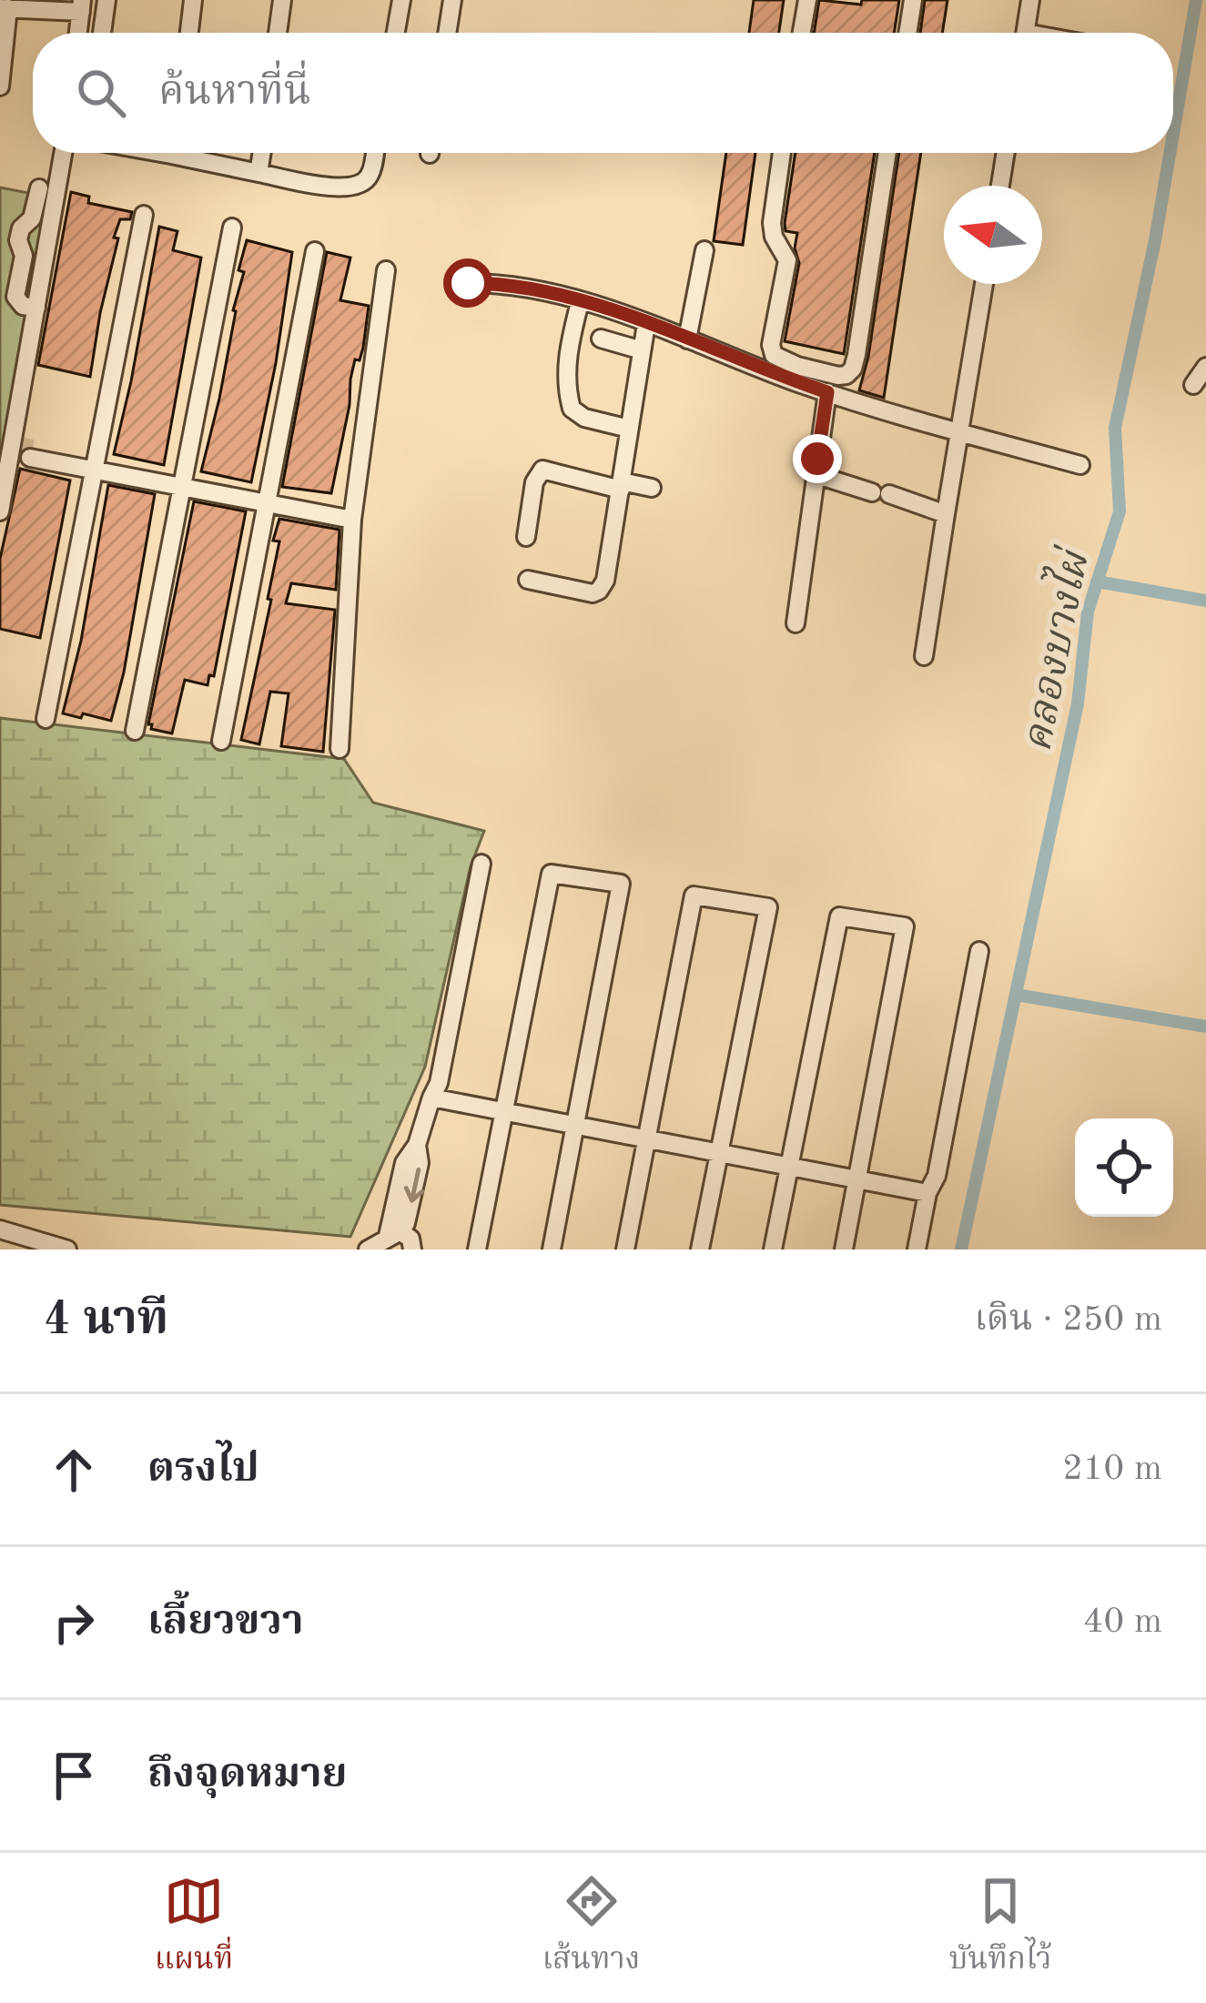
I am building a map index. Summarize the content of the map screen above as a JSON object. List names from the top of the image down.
{
  "water": ["คลองบางไผ่"],
  "north": "left",
  "page": {
    "search": "ค้นหาที่นี่",
    "heading": ["4 นาที", "เดิน · 250 m"],
    "list": [
      ["ตรงไป", "210 m"],
      ["เลี้ยวขวา", "40 m"],
      "ถึงจุดหมาย"
    ],
    "nav": ["แผนที่", "เส้นทาง", "บันทึกไว้"]
  }
}
